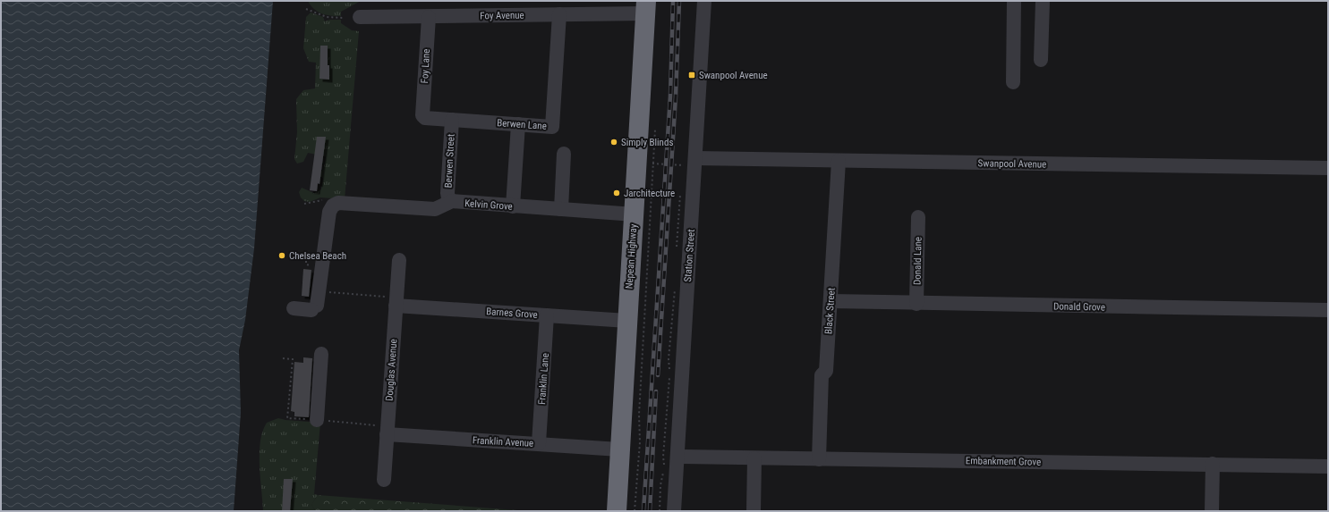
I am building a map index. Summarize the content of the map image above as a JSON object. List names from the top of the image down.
{
  "streets": {
    "highway": ["Nepean Highway"],
    "street": [
      "Foy Avenue",
      "Foy Lane",
      "Berwen Lane",
      "Berwen Street",
      "Swanpool Avenue",
      "Kelvin Grove",
      "Station Street",
      "Donald Lane",
      "Donald Grove",
      "Black Street",
      "Barnes Grove",
      "Douglas Avenue",
      "Franklin Lane",
      "Franklin Avenue",
      "Embankment Grove"
    ]
  },
  "crossings": [
    ["Foy Avenue", "Foy Lane"],
    ["Foy Avenue", "Berwen Lane"],
    ["Foy Avenue", "Nepean Highway"],
    ["Foy Lane", "Berwen Lane"],
    ["Berwen Lane", "Berwen Street"],
    ["Berwen Street", "Kelvin Grove"],
    ["Swanpool Avenue", "Station Street"],
    ["Swanpool Avenue", "Black Street"],
    ["Kelvin Grove", "Nepean Highway"],
    ["Station Street", "Embankment Grove"],
    ["Nepean Highway", "Barnes Grove"],
    ["Nepean Highway", "Franklin Avenue"],
    ["Donald Lane", "Donald Grove"],
    ["Donald Grove", "Black Street"],
    ["Black Street", "Embankment Grove"],
    ["Barnes Grove", "Douglas Avenue"],
    ["Barnes Grove", "Franklin Lane"],
    ["Douglas Avenue", "Franklin Avenue"],
    ["Franklin Lane", "Franklin Avenue"]
  ],
  "places": {
    "transit": ["Swanpool Avenue"],
    "other": ["Simply Blinds", "Jarchitecture", "Chelsea Beach"]
  }
}
